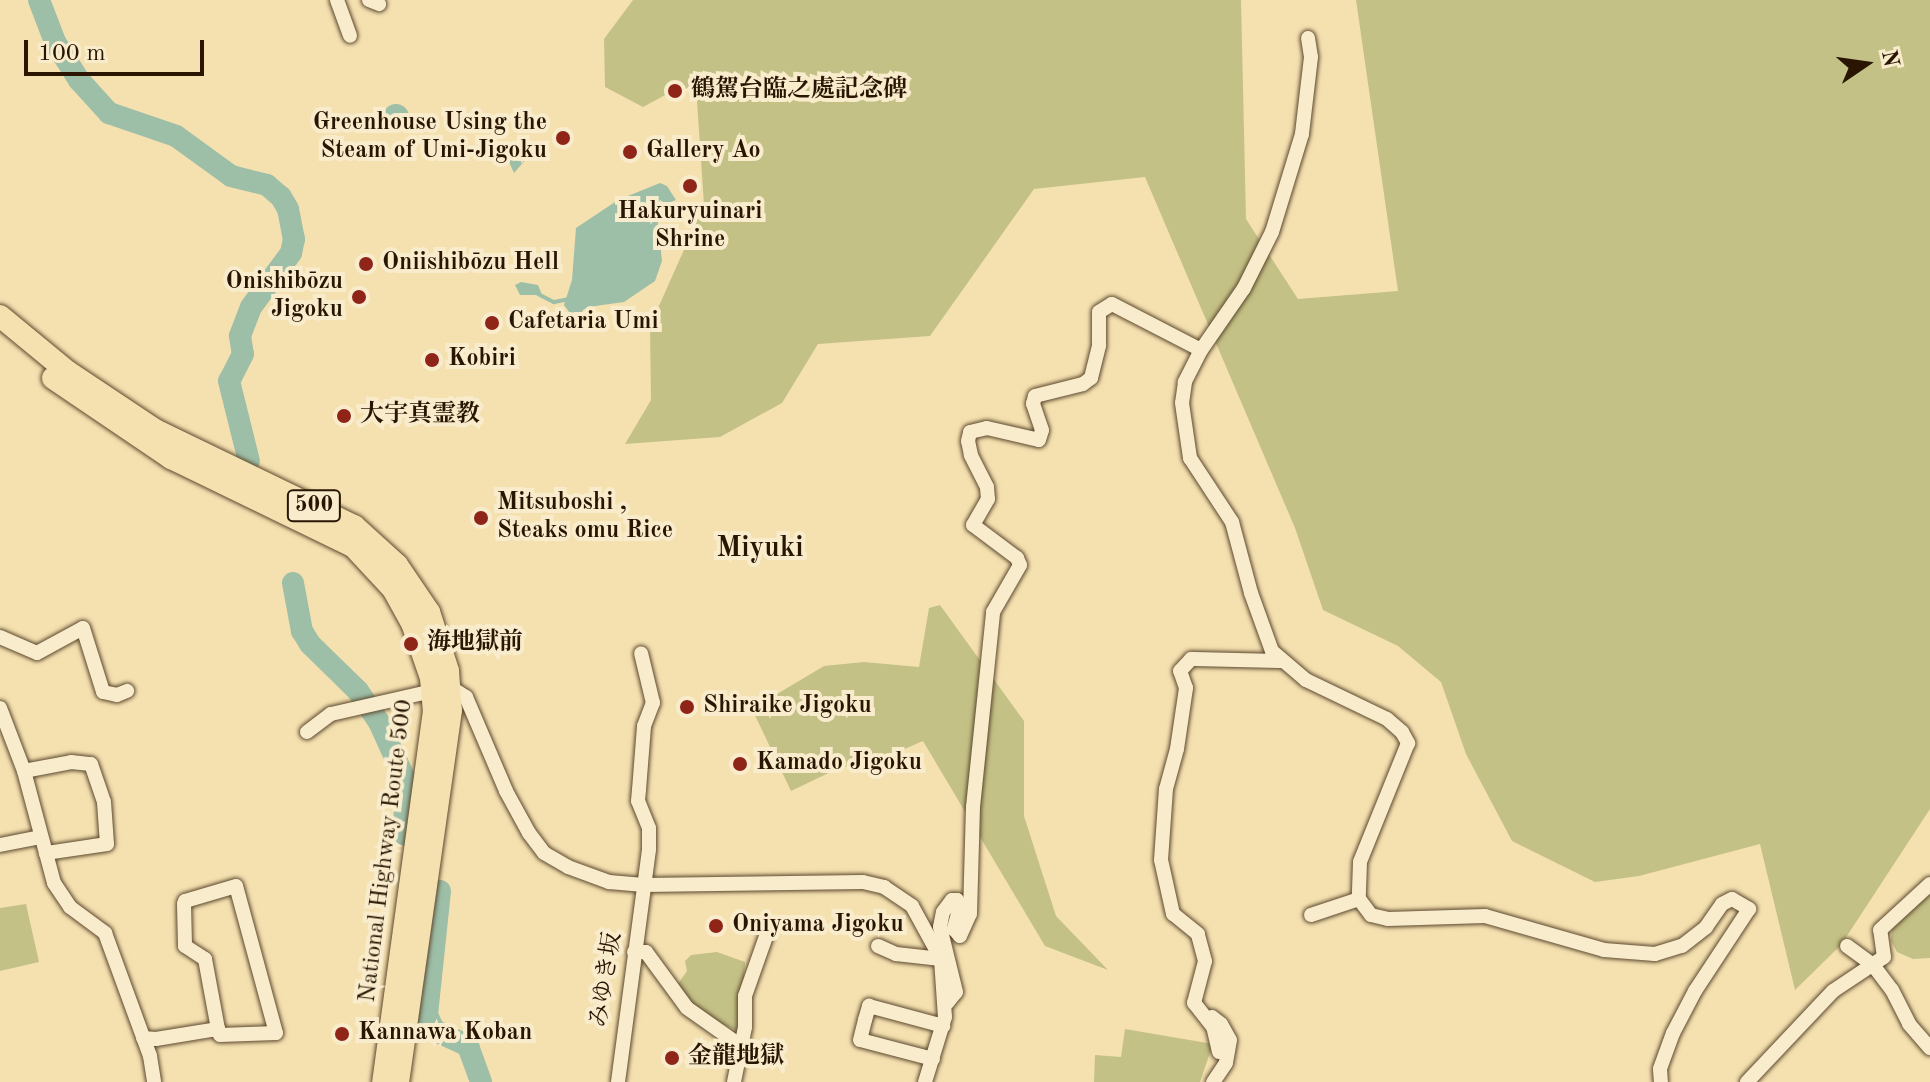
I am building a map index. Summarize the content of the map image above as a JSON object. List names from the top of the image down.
{
  "streets": {
    "highway": ["500", "National Highway Route 500"],
    "street": ["みゆき坂"]
  },
  "crossings": [
    ["500", "National Highway Route 500"]
  ],
  "districts": ["Miyuki"],
  "places": [
    "鶴駕台臨之處記念碑",
    "Greenhouse Using the Steam of Umi-Jigoku",
    "Gallery Ao",
    "Hakuryuinari Shrine",
    "Oniishibōzu Hell",
    "Onishibōzu Jigoku",
    "Cafetaria Umi",
    "Kobiri",
    "大宇真霊教",
    "Mitsuboshi , Steaks omu Rice",
    "海地獄前",
    "Shiraike Jigoku",
    "Kamado Jigoku",
    "Oniyama Jigoku",
    "Kannawa Koban",
    "金龍地獄"
  ],
  "scale_bar": "100 m",
  "north": "right"
}
